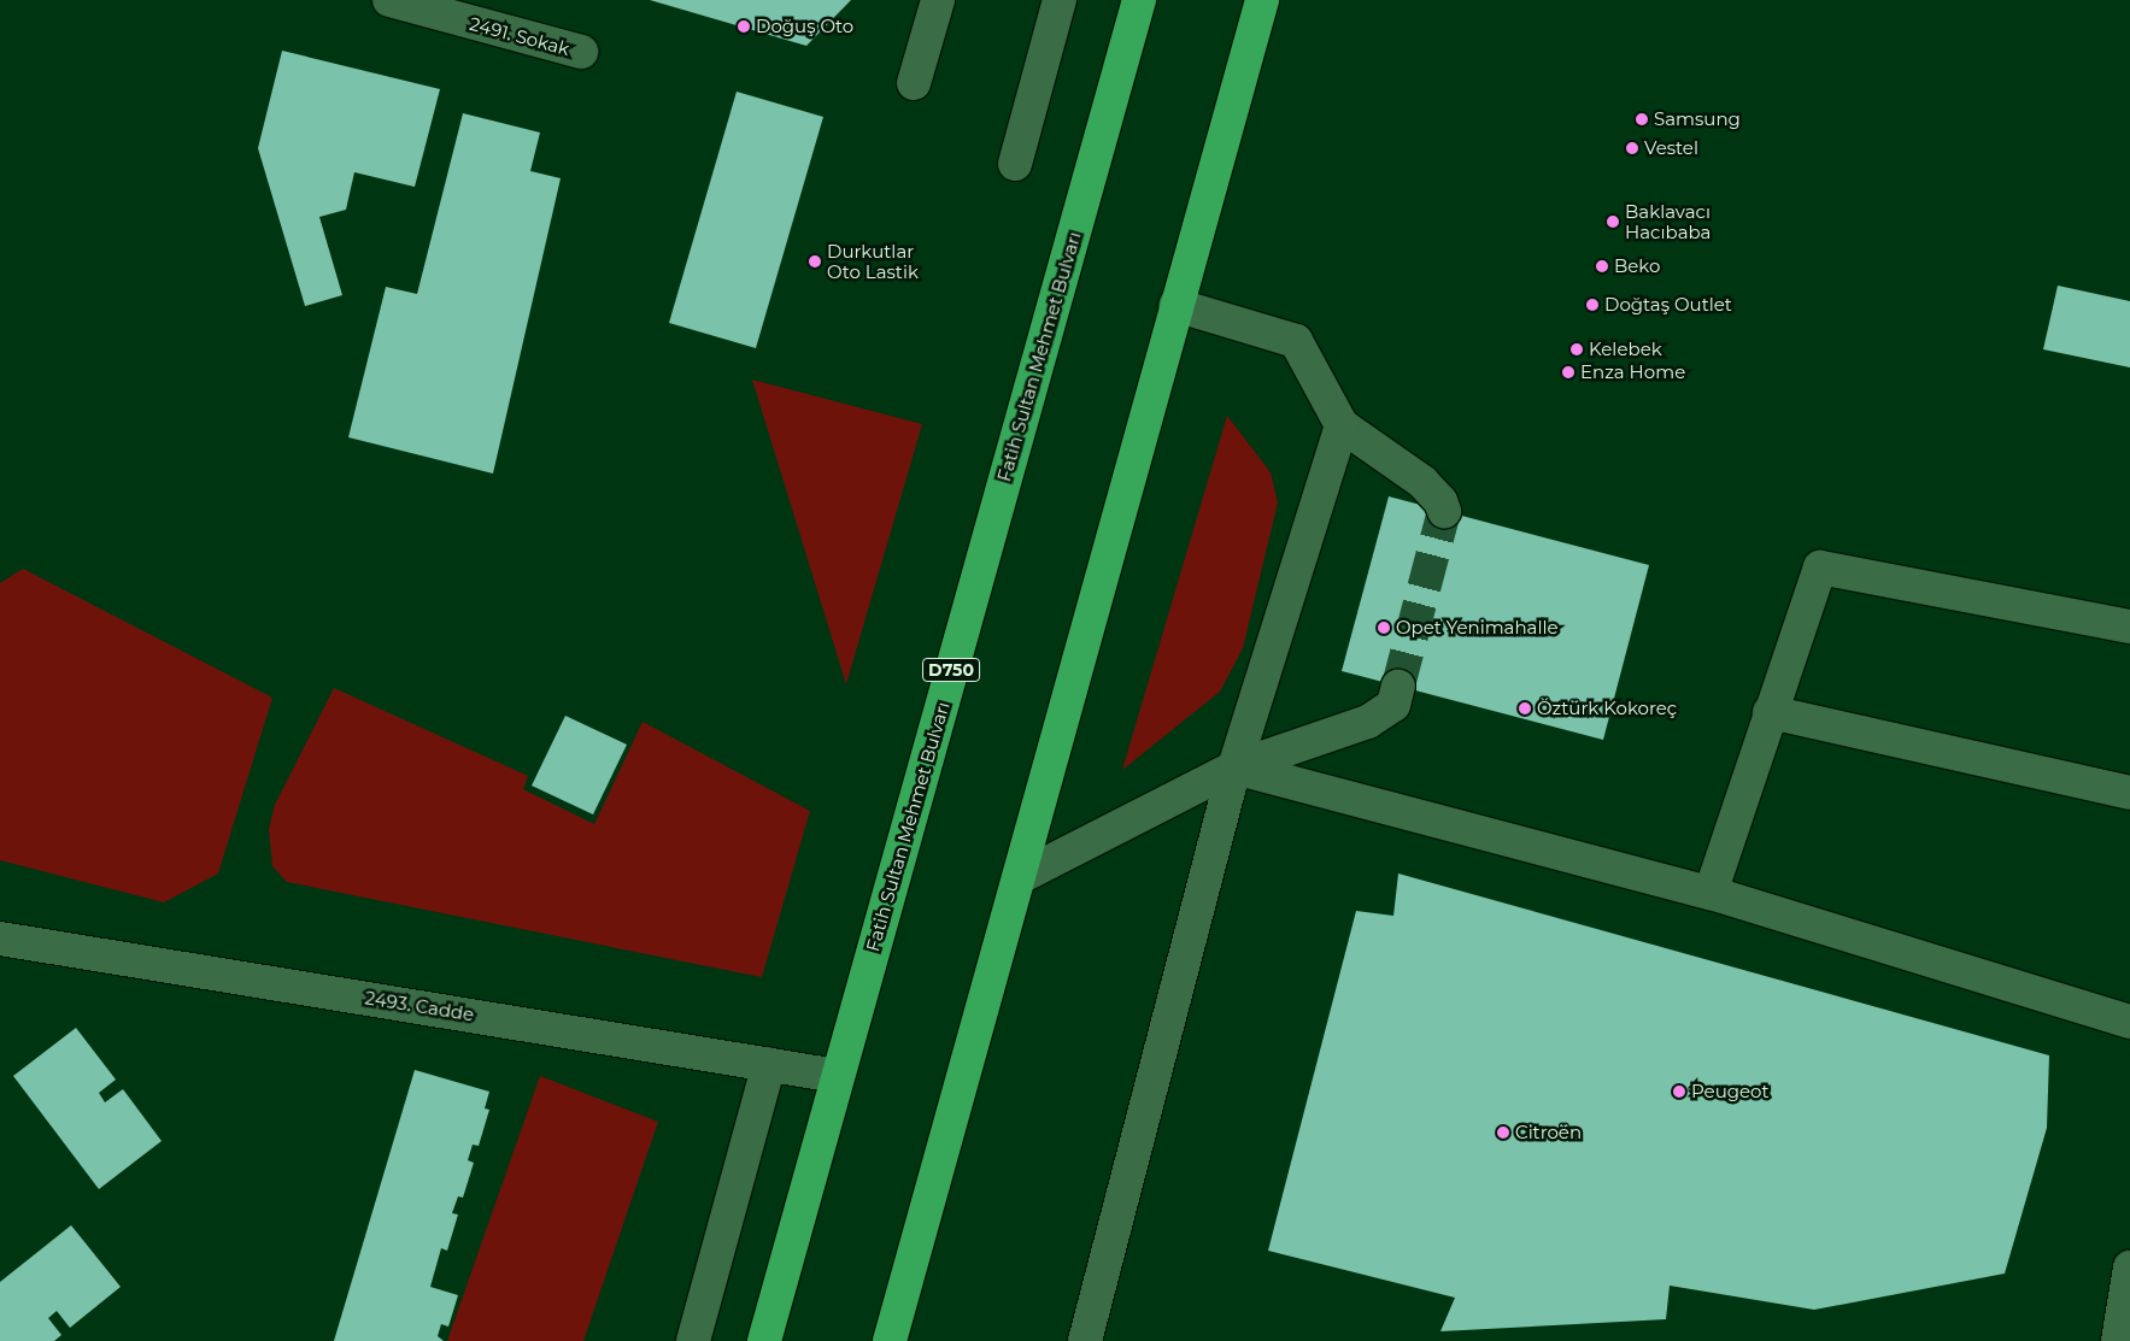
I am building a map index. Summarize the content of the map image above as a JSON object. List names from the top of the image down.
{
  "streets": {
    "highway": ["Fatih Sultan Mehmet Bulvarı", "D750"],
    "street": ["2491. Sokak", "2493. Cadde"]
  },
  "crossings": [
    ["Fatih Sultan Mehmet Bulvarı", "2493. Cadde"]
  ],
  "places": [
    "Doğuş Oto",
    "Samsung",
    "Vestel",
    "Baklavacı Hacıbaba",
    "Durkutlar Oto Lastik",
    "Beko",
    "Doğtaş Outlet",
    "Kelebek",
    "Enza Home",
    "Opet Yenimahalle",
    "Öztürk Kokoreç",
    "Peugeot",
    "Citroën"
  ]
}
